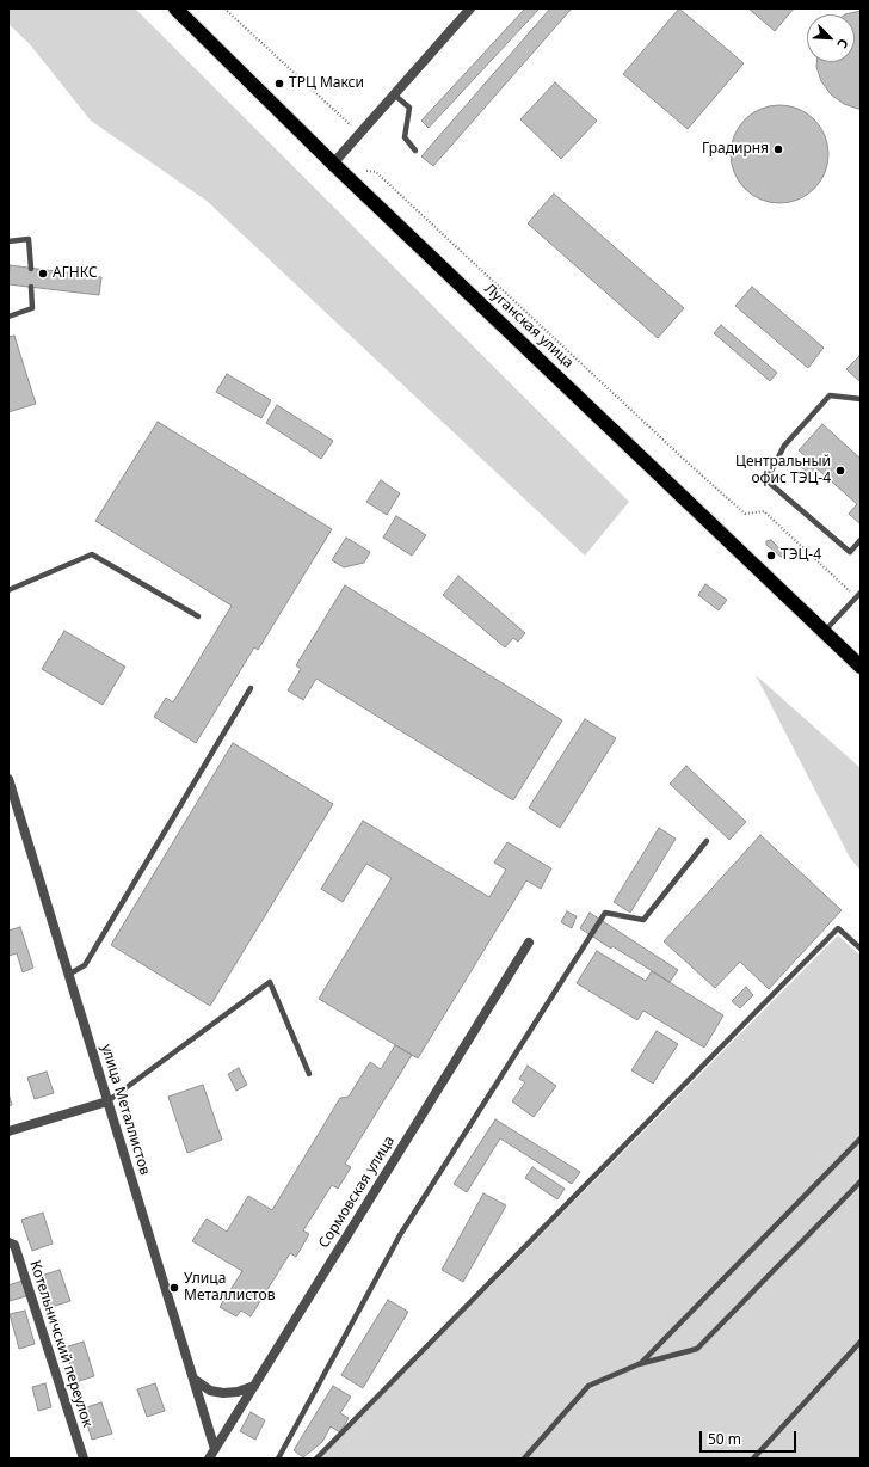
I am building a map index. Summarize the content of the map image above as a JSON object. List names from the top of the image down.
{
  "streets": {
    "highway": ["Луганская улица"],
    "street": ["улица Металлистов", "Сормовская улица", "Котельничский переулок"]
  },
  "crossings": [
    ["улица Металлистов", "Сормовская улица"]
  ],
  "places": [
    "ТРЦ Макси",
    "Градирня",
    "АГНКС",
    "Центральный офис ТЭЦ-4",
    "ТЭЦ-4",
    "Улица Металлистов"
  ],
  "scale_bar": "50 m",
  "north": "bottom right"
}
